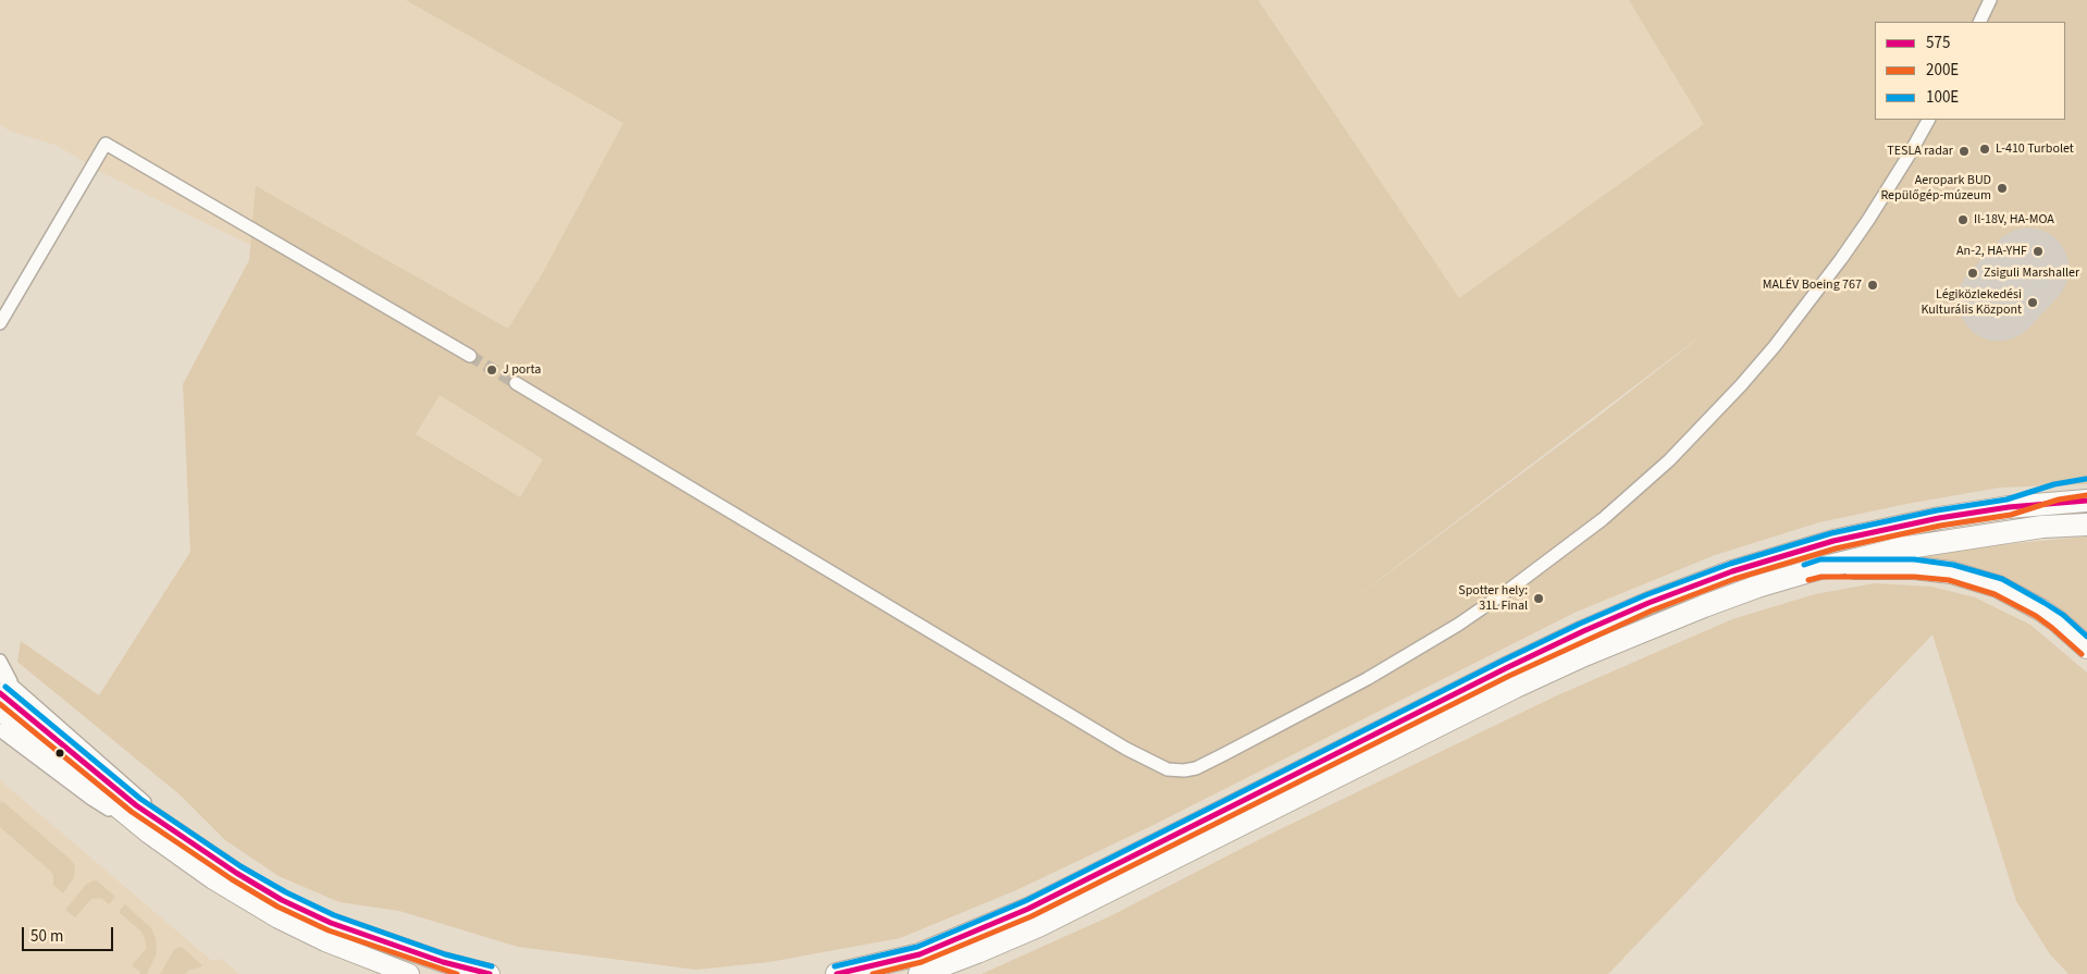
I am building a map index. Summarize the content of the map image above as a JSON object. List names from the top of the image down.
{
  "places": [
    "L-410 Turbolet",
    "TESLA radar",
    "Aeropark BUD Repülőgép-múzeum",
    "Il-18V, HA-MOA",
    "An-2, HA-YHF",
    "Zsiguli Marshaller",
    "MALÉV Boeing 767",
    "Légiközlekedési Kulturális Központ",
    "J porta",
    "Spotter hely: 31L Final"
  ],
  "lines": ["transit line 100E", "transit line 200E", "transit line 575"],
  "legend": ["575", "200E", "100E"],
  "scale_bar": "50 m"
}
